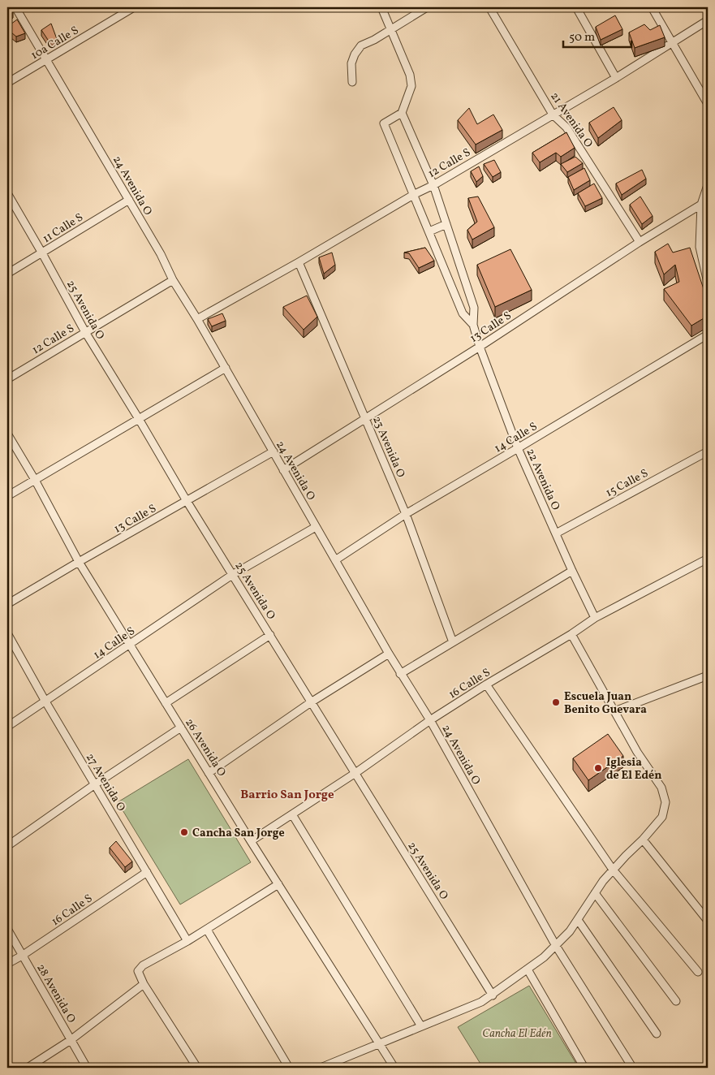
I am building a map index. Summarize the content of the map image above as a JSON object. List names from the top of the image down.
{
  "streets": {
    "street": [
      "10a Calle S",
      "21 Avenida O",
      "12 Calle S",
      "24 Avenida O",
      "11 Calle S",
      "25 Avenida O",
      "13 Calle S",
      "14 Calle S",
      "23 Avenida O",
      "22 Avenida O",
      "15 Calle S",
      "16 Calle S",
      "26 Avenida O",
      "27 Avenida O",
      "28 Avenida O"
    ]
  },
  "crossings": [
    ["10a Calle S", "24 Avenida O"],
    ["21 Avenida O", "12 Calle S"],
    ["21 Avenida O", "13 Calle S"],
    ["12 Calle S", "24 Avenida O"],
    ["12 Calle S", "25 Avenida O"],
    ["12 Calle S", "23 Avenida O"],
    ["24 Avenida O", "11 Calle S"],
    ["24 Avenida O", "13 Calle S"],
    ["24 Avenida O", "14 Calle S"],
    ["24 Avenida O", "16 Calle S"],
    ["11 Calle S", "25 Avenida O"],
    ["25 Avenida O", "13 Calle S"],
    ["25 Avenida O", "14 Calle S"],
    ["25 Avenida O", "16 Calle S"],
    ["13 Calle S", "23 Avenida O"],
    ["13 Calle S", "22 Avenida O"],
    ["13 Calle S", "26 Avenida O"],
    ["14 Calle S", "23 Avenida O"],
    ["14 Calle S", "22 Avenida O"],
    ["14 Calle S", "26 Avenida O"],
    ["14 Calle S", "27 Avenida O"],
    ["22 Avenida O", "15 Calle S"],
    ["22 Avenida O", "16 Calle S"],
    ["16 Calle S", "26 Avenida O"],
    ["16 Calle S", "27 Avenida O"],
    ["16 Calle S", "28 Avenida O"]
  ],
  "districts": ["Barrio San Jorge"],
  "parks": ["Cancha El Edén"],
  "places": ["Escuela Juan Benito Guevara", "Iglesia de El Edén", "Cancha San Jorge"],
  "scale_bar": "50 m"
}
